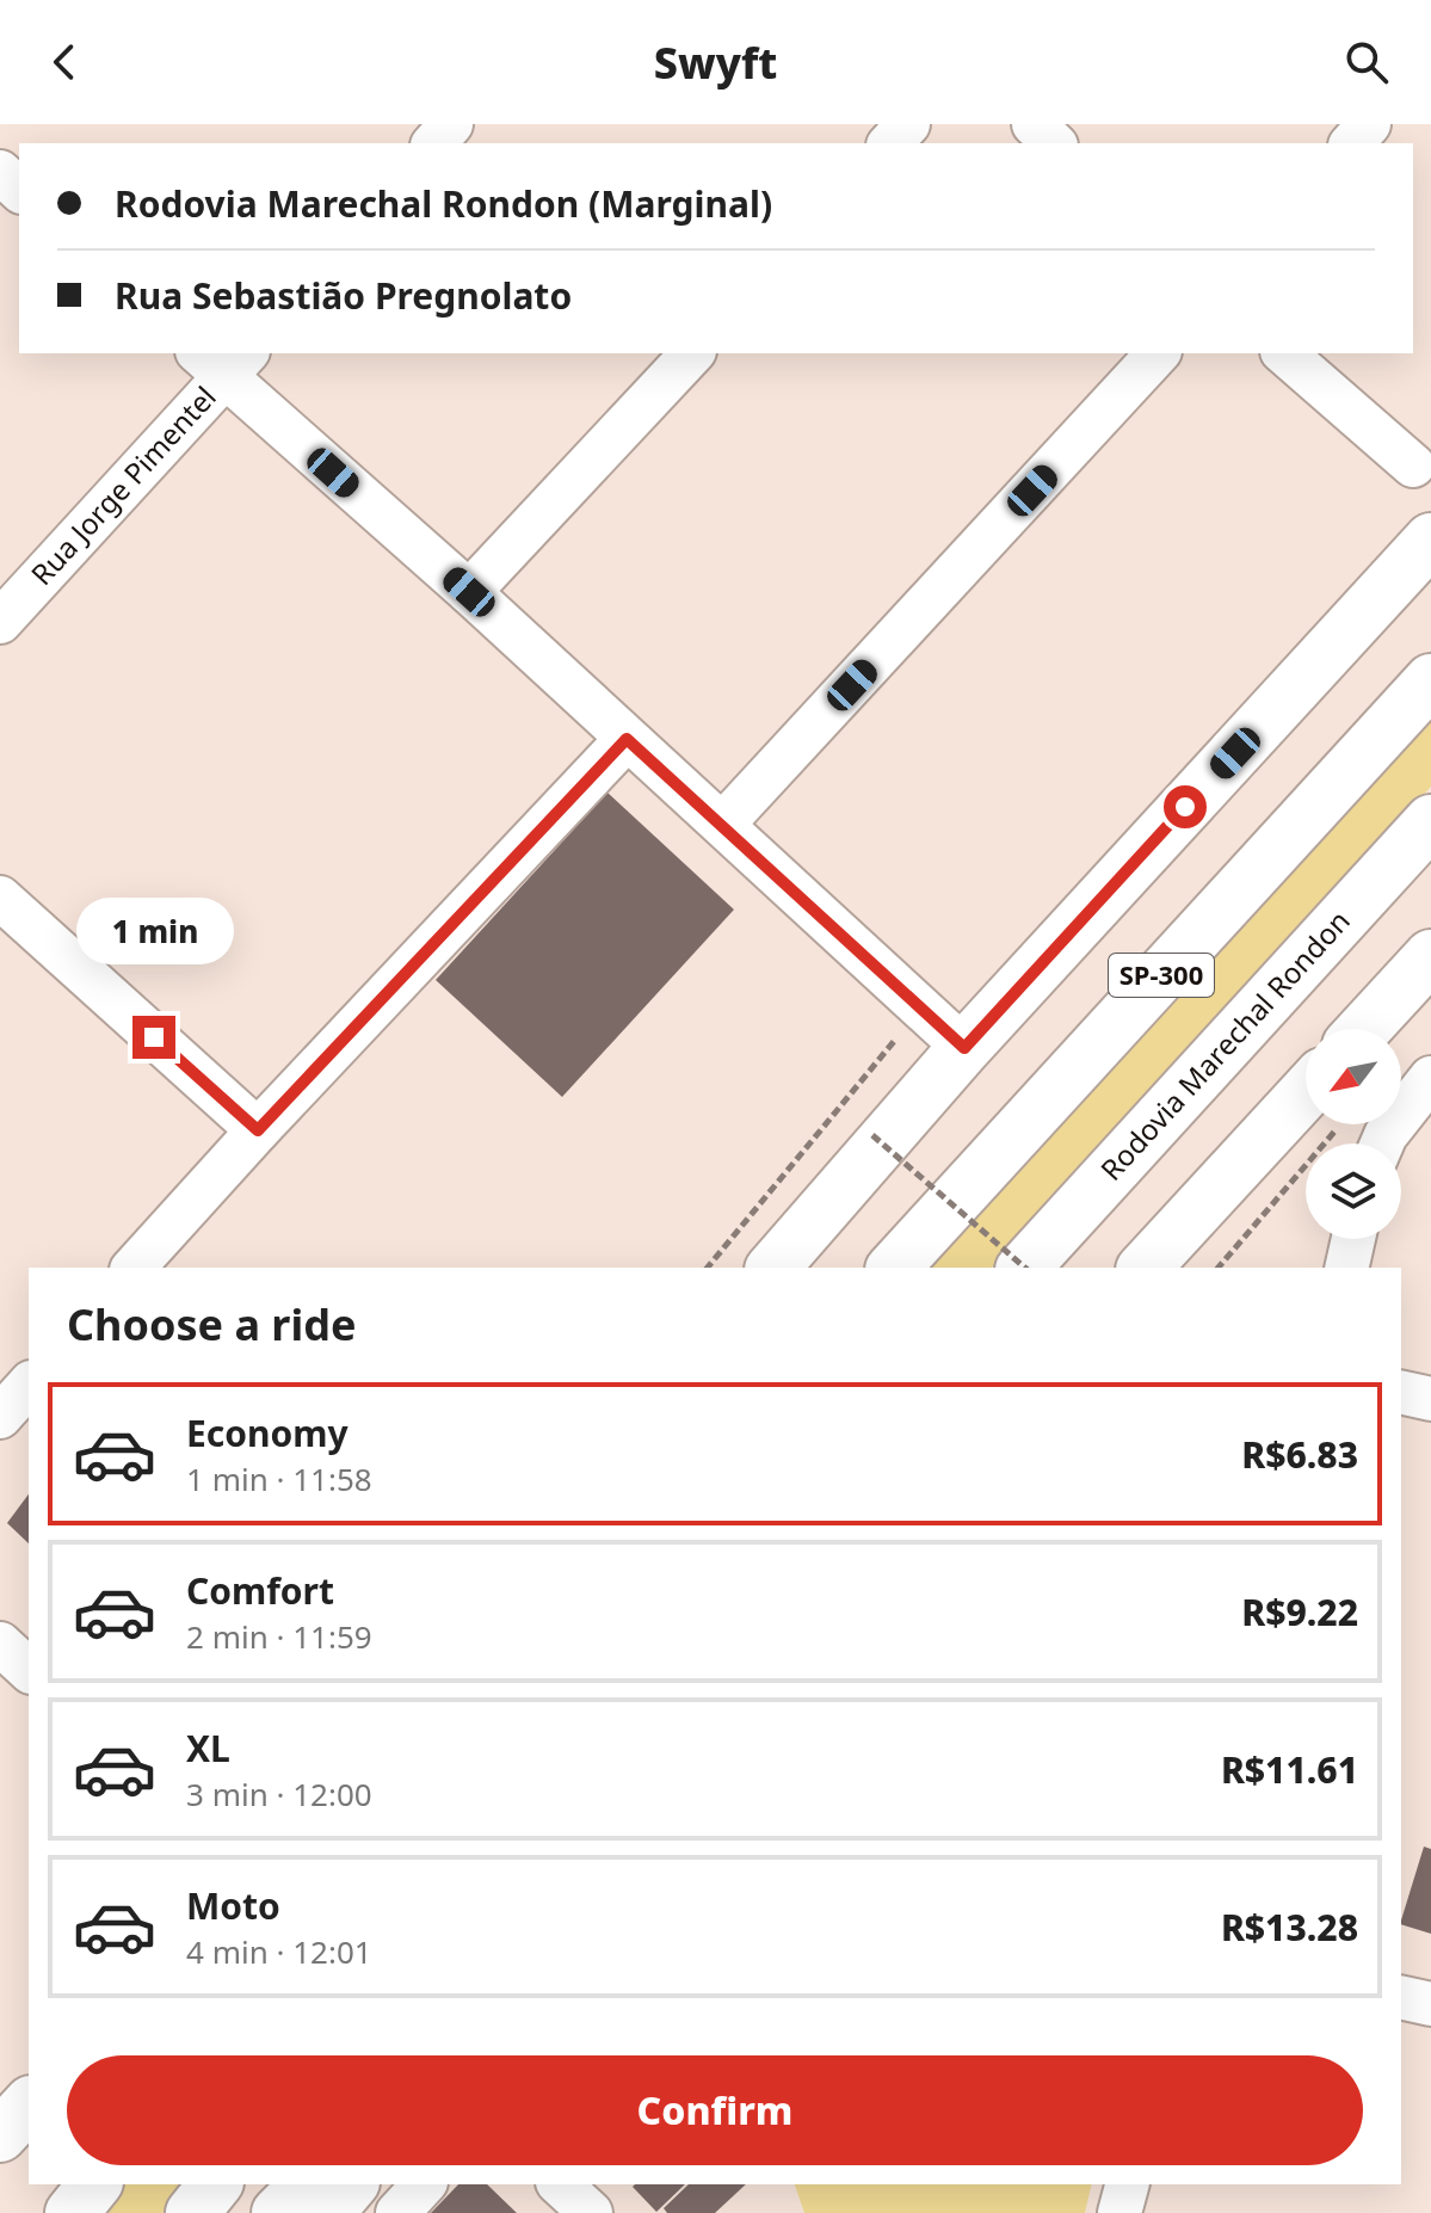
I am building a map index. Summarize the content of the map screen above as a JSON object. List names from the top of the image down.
{
  "streets": {
    "highway": ["SP-300", "Rodovia Marechal Rondon"],
    "street": ["Rua Jorge Pimentel"]
  },
  "north": "bottom left",
  "page": {
    "header": "Swyft",
    "banner": ["Rodovia Marechal Rondon (Marginal)", "Rua Sebastião Pregnolato"],
    "bubble": "1 min",
    "heading": "Choose a ride",
    "list": [
      {
        "name": "Economy",
        "note": "1 min · 11:58",
        "value": "R$6.83"
      },
      {
        "name": "Comfort",
        "note": "2 min · 11:59",
        "value": "R$9.22"
      },
      {
        "name": "XL",
        "note": "3 min · 12:00",
        "value": "R$11.61"
      },
      {
        "name": "Moto",
        "note": "4 min · 12:01",
        "value": "R$13.28"
      }
    ],
    "buttons": "Confirm"
  }
}
